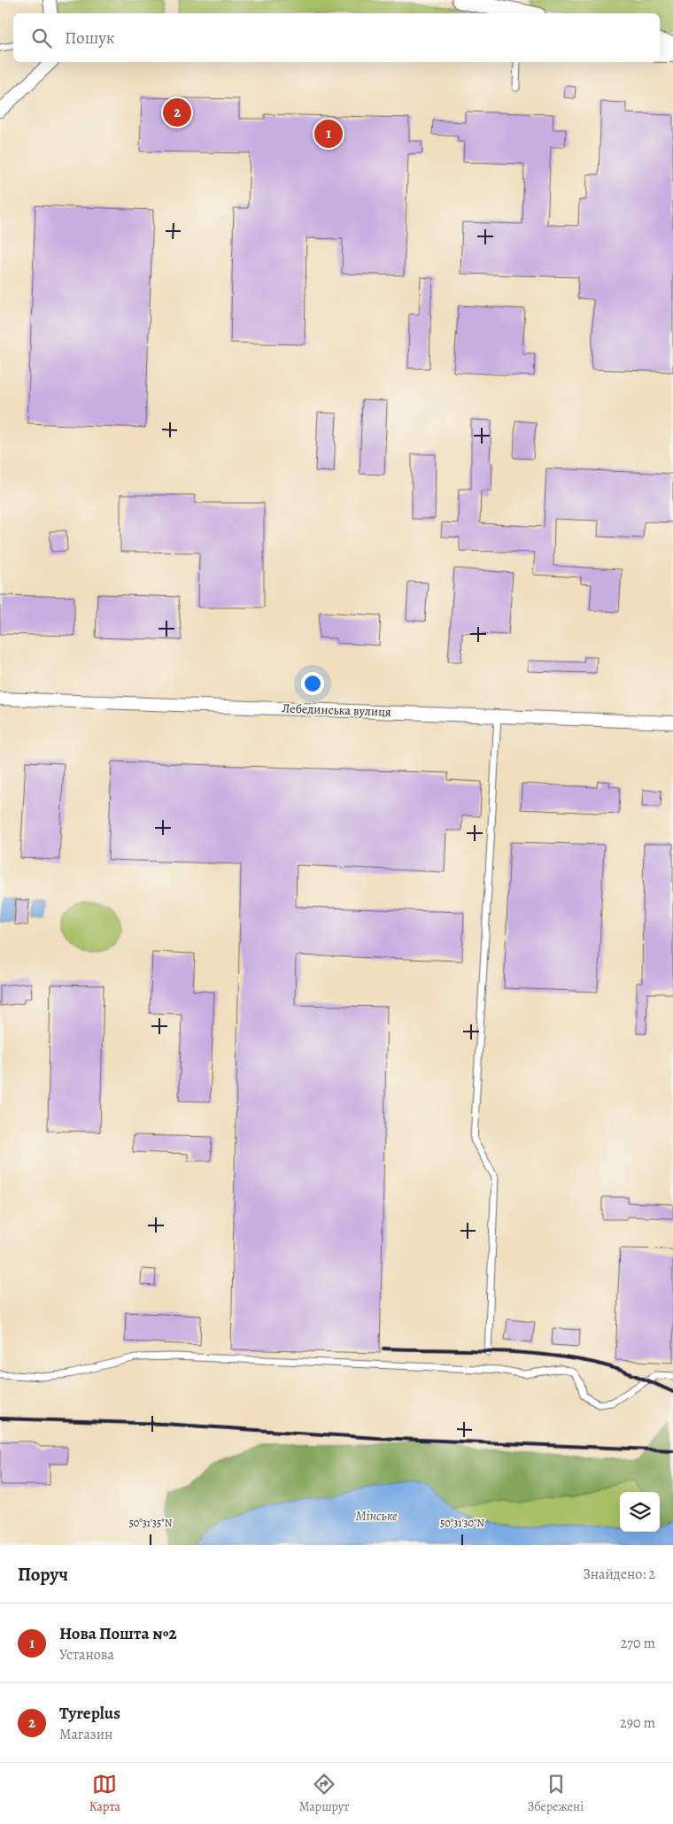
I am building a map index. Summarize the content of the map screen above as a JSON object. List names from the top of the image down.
{
  "streets": {
    "street": ["Лебединська вулиця"]
  },
  "water": ["Мінське"],
  "page": {
    "search": "Пошук",
    "pins": ["2", "1"],
    "heading": ["Поруч", "Знайдено: 2"],
    "list": [
      {
        "mark": "1",
        "name": "Нова Пошта №2",
        "note": "Установа",
        "value": "270 m"
      },
      {
        "mark": "2",
        "name": "Tyreplus",
        "note": "Магазин",
        "value": "290 m"
      }
    ],
    "nav": ["Карта", "Маршрут", "Збережені"]
  },
  "coordinates": ["50°31'35\"N", "50°31'30\"N"]
}
